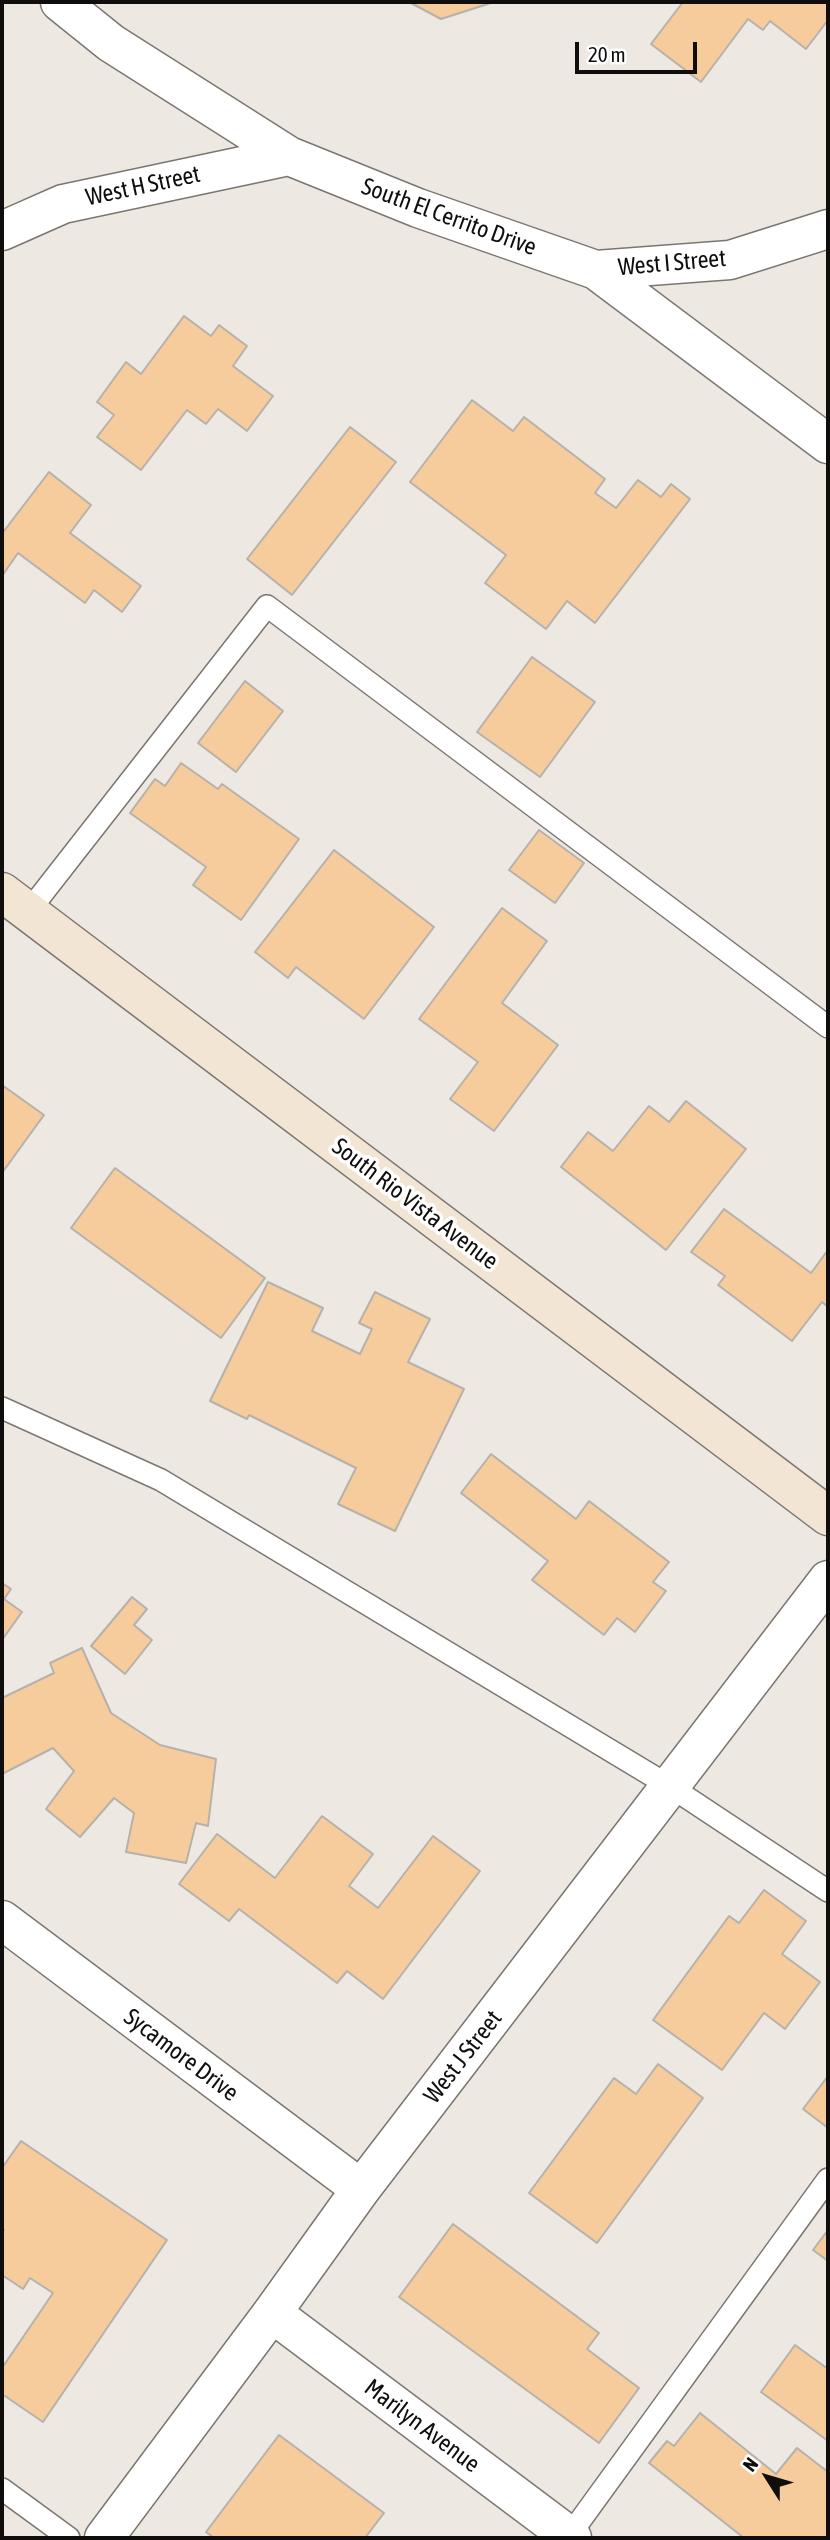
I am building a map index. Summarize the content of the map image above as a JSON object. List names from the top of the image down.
{
  "streets": {
    "street": [
      "West H Street",
      "South El Cerrito Drive",
      "West I Street",
      "South Rio Vista Avenue",
      "Sycamore Drive",
      "West J Street",
      "Marilyn Avenue"
    ]
  },
  "crossings": [
    ["West H Street", "South El Cerrito Drive"],
    ["South El Cerrito Drive", "West I Street"],
    ["Sycamore Drive", "West J Street"],
    ["West J Street", "Marilyn Avenue"]
  ],
  "scale_bar": "20 m",
  "north": "top left"
}
